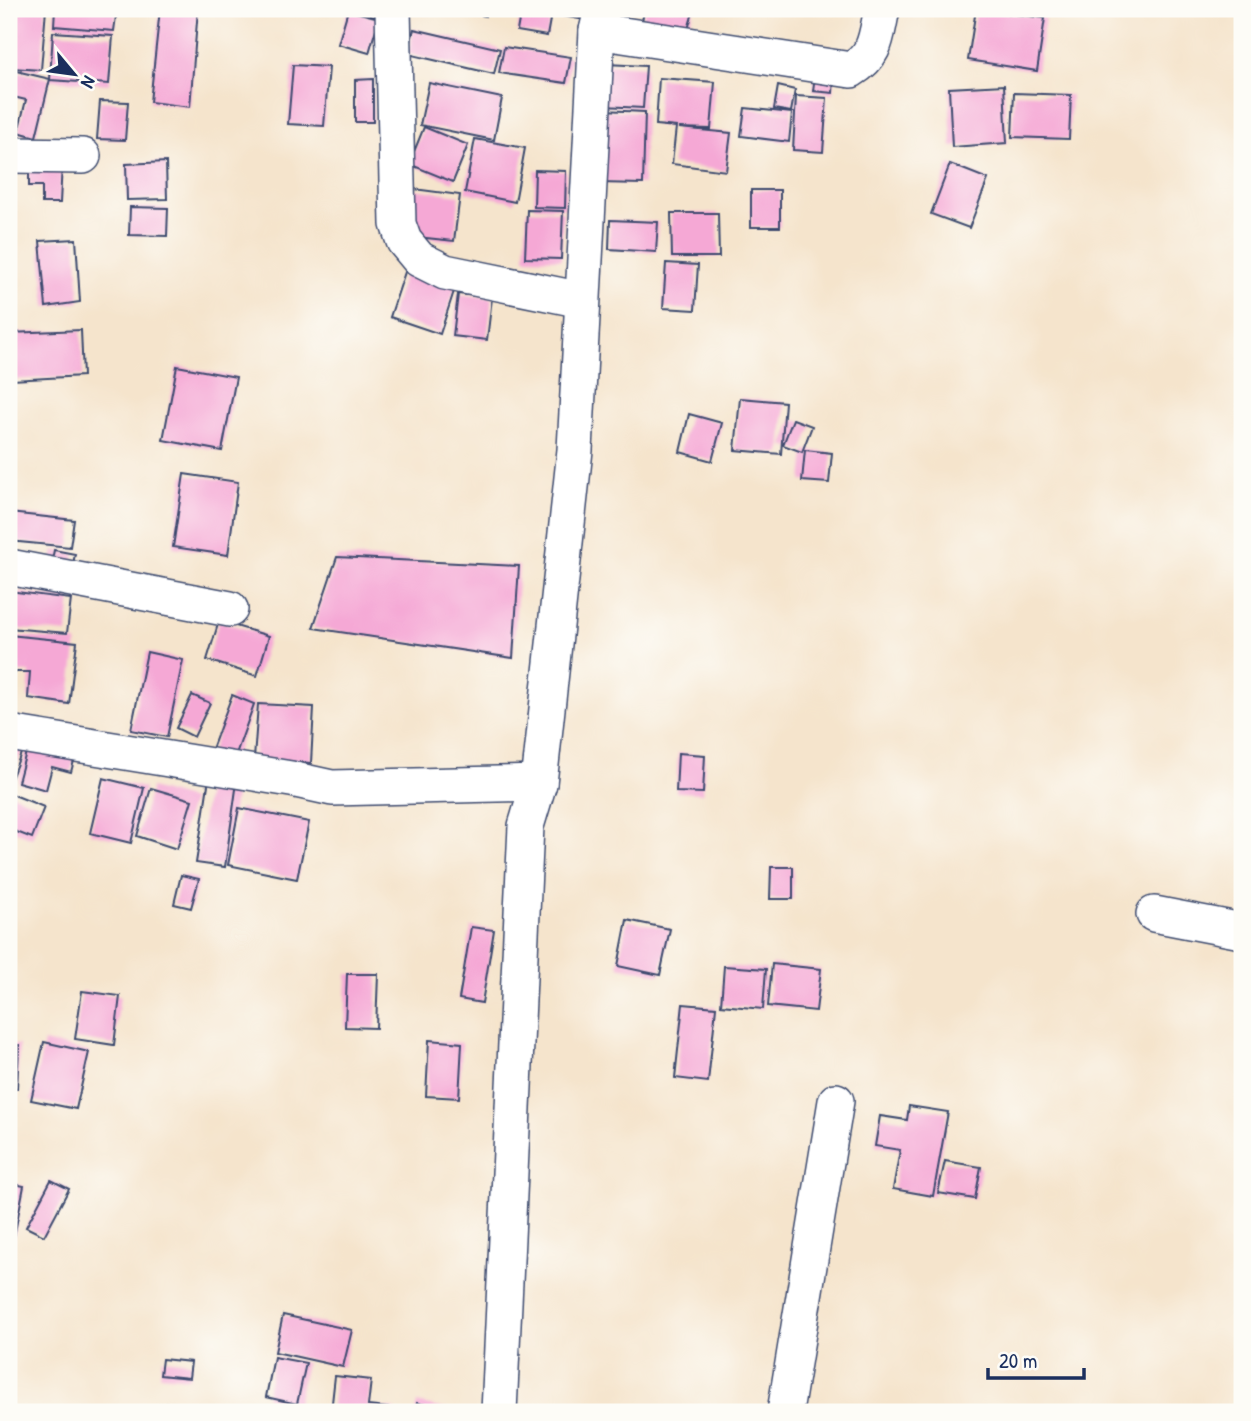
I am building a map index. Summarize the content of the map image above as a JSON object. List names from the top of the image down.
{
  "scale_bar": "20 m",
  "north": "bottom right"
}
